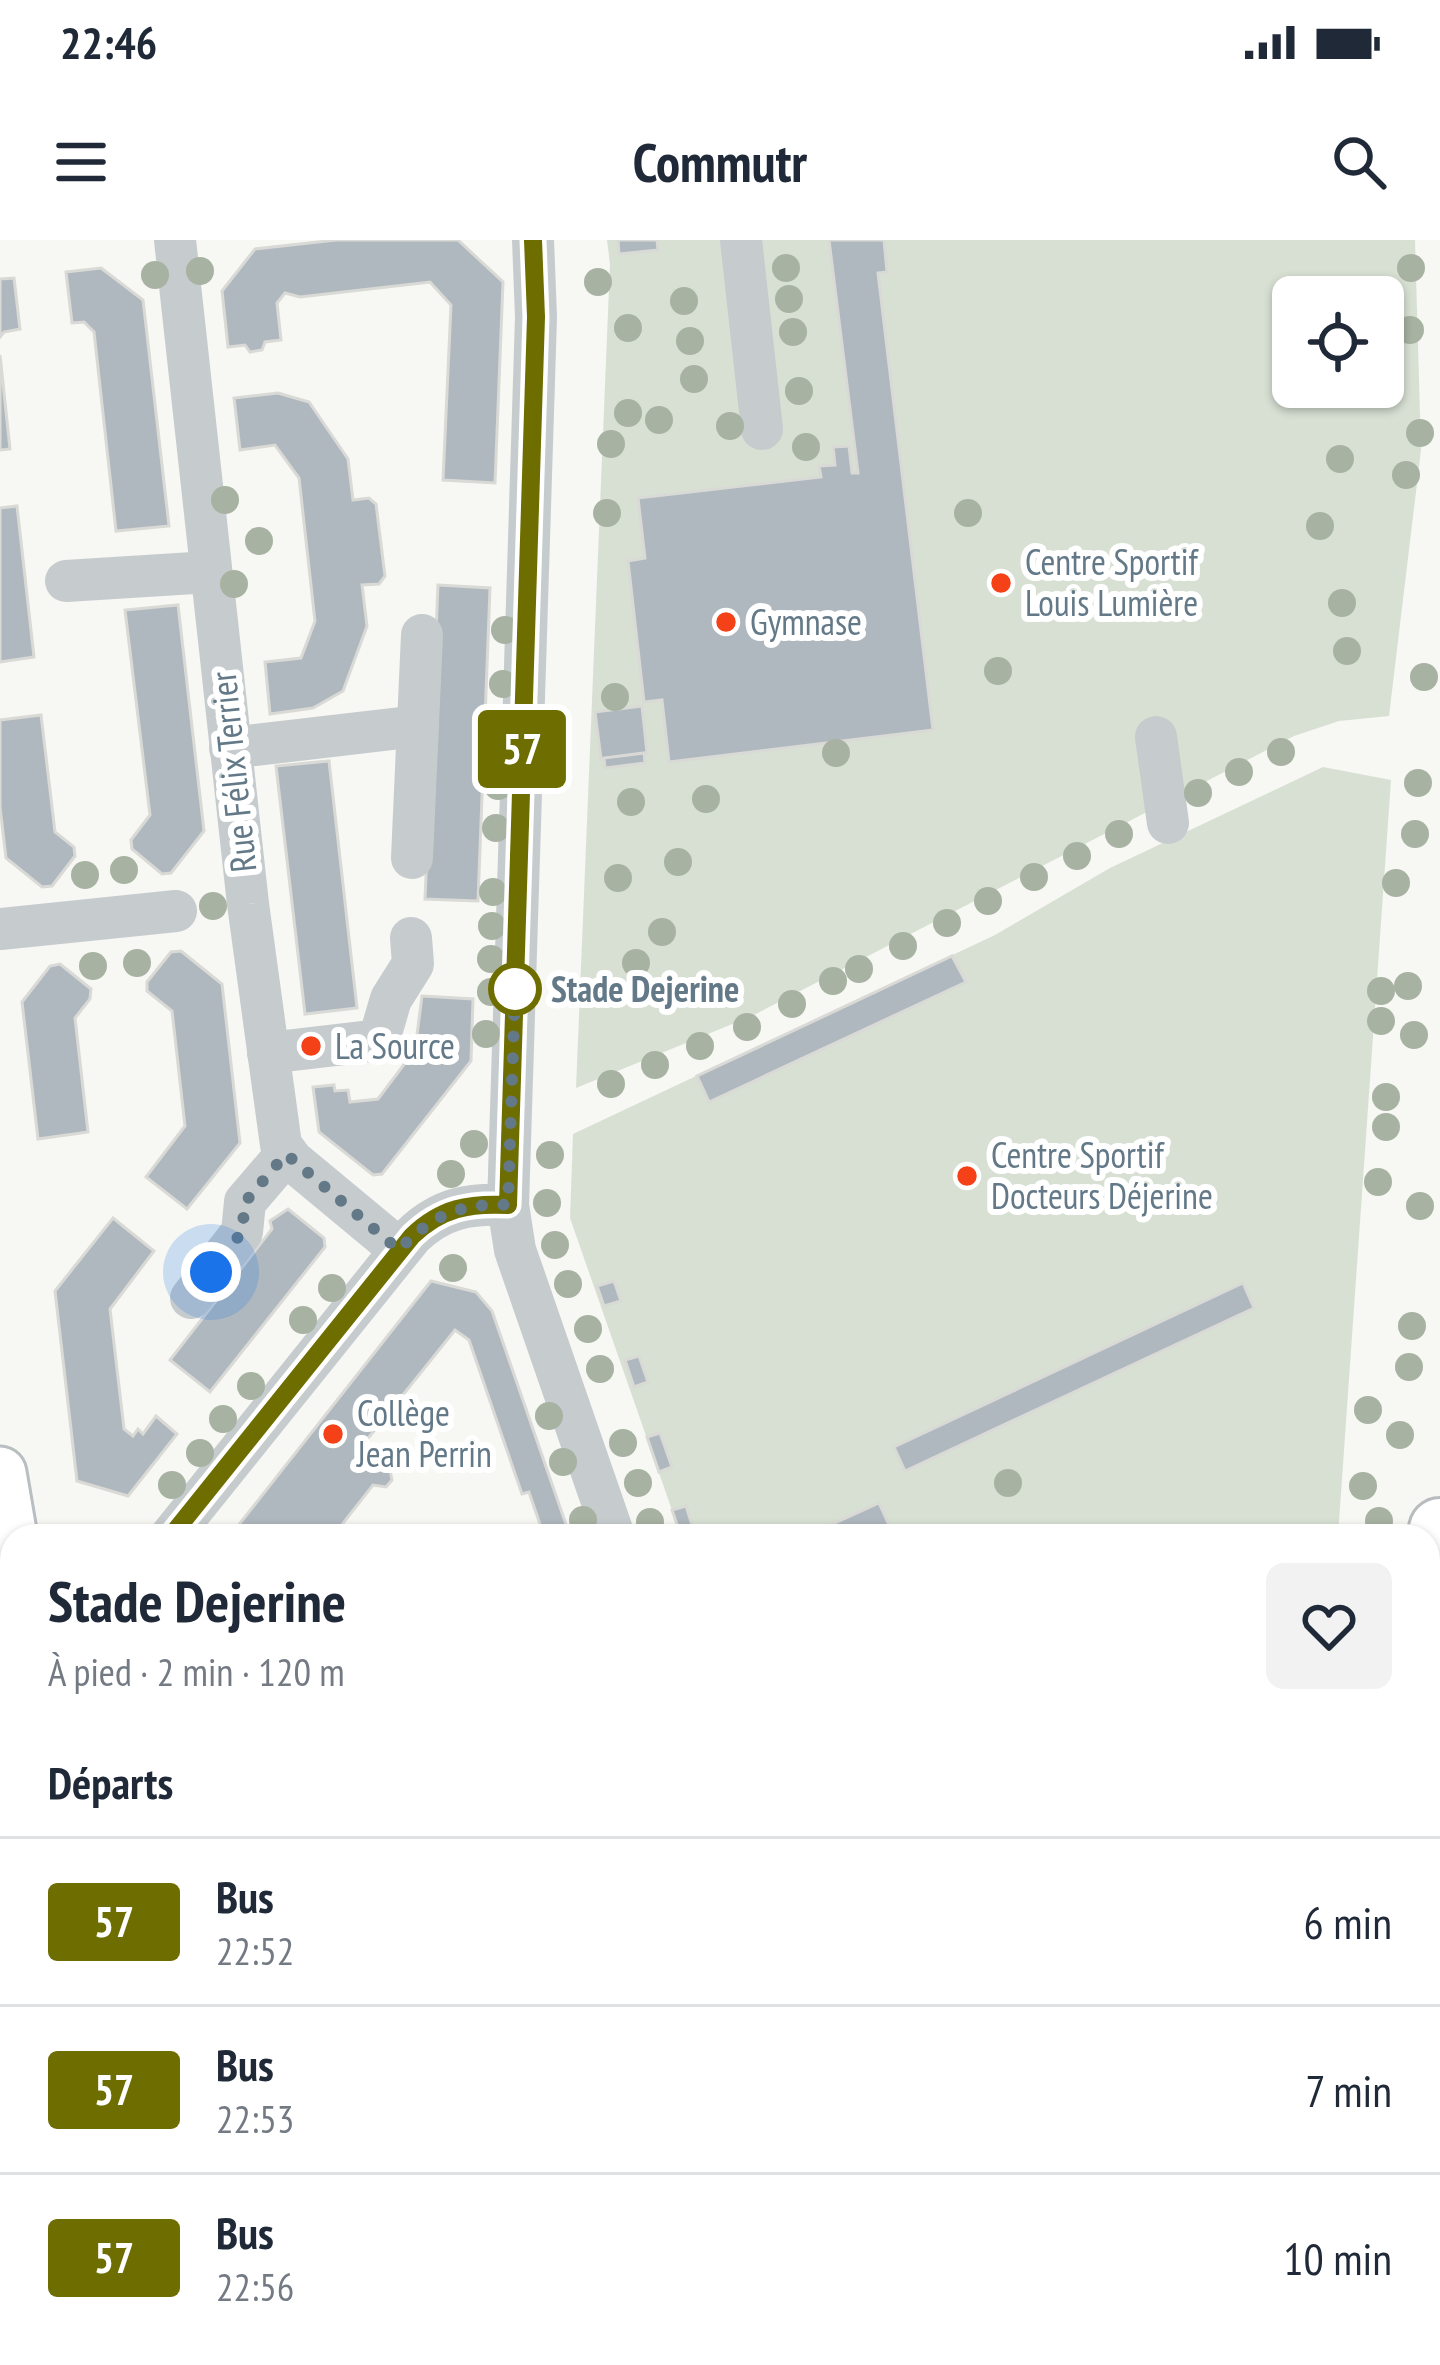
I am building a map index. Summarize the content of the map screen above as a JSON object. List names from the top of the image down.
{
  "streets": {
    "street": ["Rue Félix Terrier"]
  },
  "places": [
    "Centre Sportif Louis Lumière",
    "Gymnase",
    "Stade Dejerine",
    "La Source",
    "Centre Sportif Docteurs Déjerine",
    "Collège Jean Perrin"
  ],
  "lines": ["bus line 57"],
  "page": {
    "status": "22:46",
    "header": "Commutr",
    "on_map": "57",
    "heading": [
      ["Stade Dejerine", "À pied · 2 min · 120 m"],
      "Départs"
    ],
    "list": [
      {
        "mark": "57",
        "name": "Bus",
        "note": "22:52",
        "value": "6 min"
      },
      {
        "mark": "57",
        "name": "Bus",
        "note": "22:53",
        "value": "7 min"
      },
      {
        "mark": "57",
        "name": "Bus",
        "note": "22:56",
        "value": "10 min"
      }
    ]
  }
}
